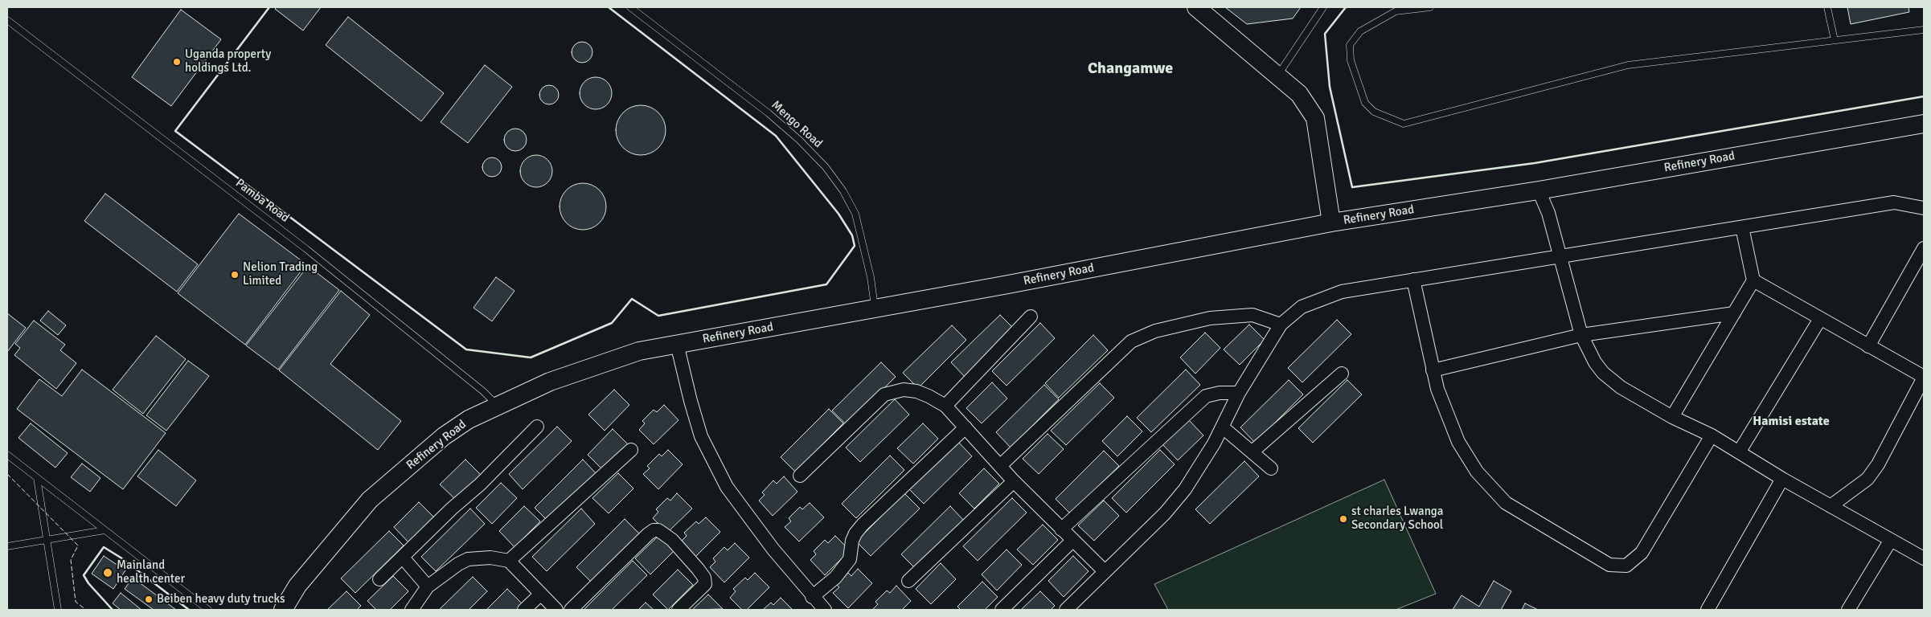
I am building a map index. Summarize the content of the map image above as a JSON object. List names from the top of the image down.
{
  "streets": {
    "main road": ["Refinery Road"],
    "lane": ["Mengo Road", "Pamba Road"]
  },
  "crossings": [
    ["Mengo Road", "Refinery Road"],
    ["Refinery Road", "Pamba Road"]
  ],
  "districts": ["Changamwe", "Hamisi estate"],
  "places": [
    "Uganda property holdings Ltd.",
    "Nelion Trading Limited",
    "st charles Lwanga Secondary School",
    "Mainland health center",
    "Beiben heavy duty trucks"
  ]
}
